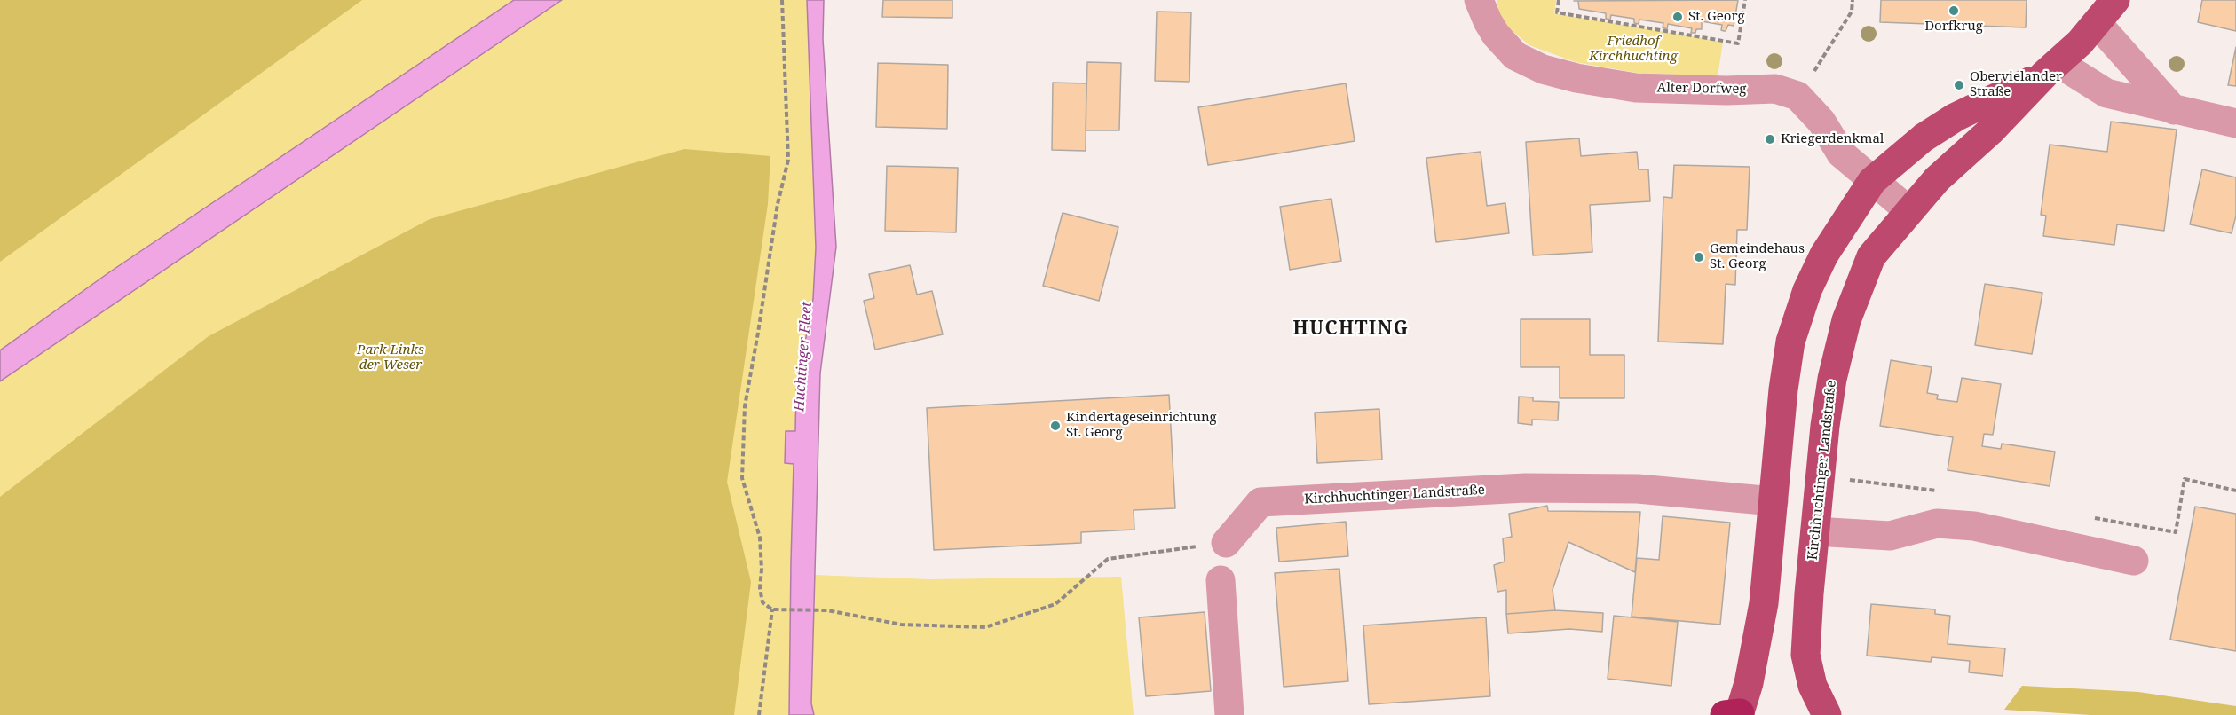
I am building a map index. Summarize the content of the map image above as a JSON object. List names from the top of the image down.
{
  "streets": {
    "main road": ["Kirchhuchtinger Landstraße"],
    "street": ["Alter Dorfweg"]
  },
  "districts": ["HUCHTING"],
  "water": ["Huchtinger Fleet"],
  "parks": ["Friedhof Kirchhuchting", "Park Links der Weser"],
  "places": [
    "Dorfkrug",
    "St. Georg",
    "Obervielander Straße",
    "Kriegerdenkmal",
    "Gemeindehaus St. Georg",
    "Kindertageseinrichtung St. Georg"
  ]
}
